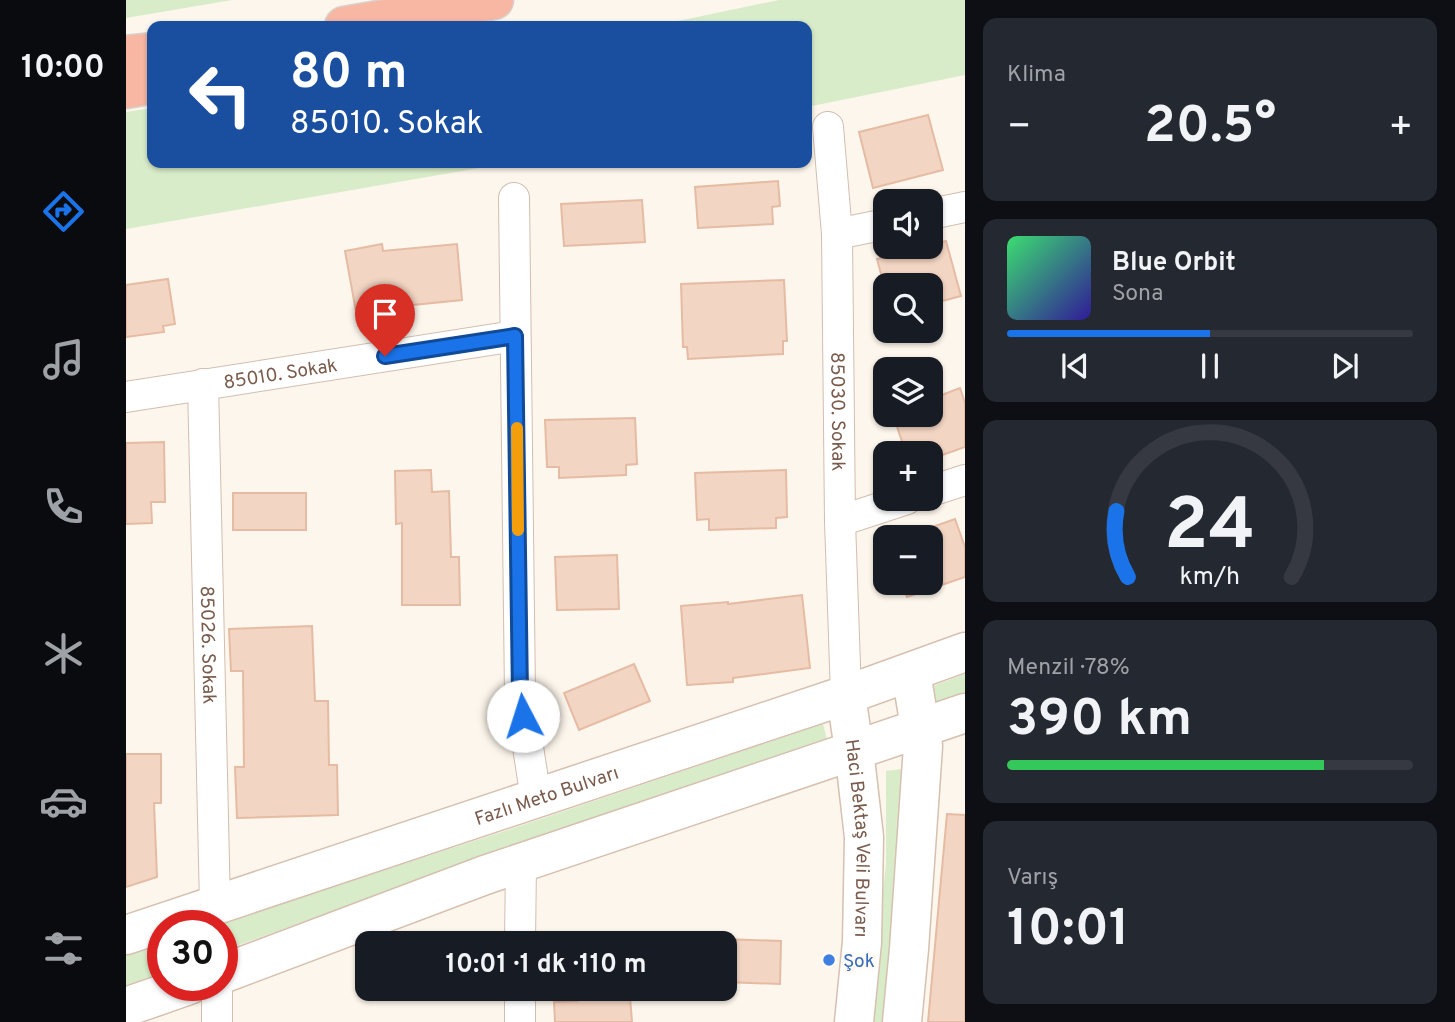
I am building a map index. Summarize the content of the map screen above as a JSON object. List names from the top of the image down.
{
  "streets": {
    "main road": ["Fazlı Meto Bulvarı", "Haci Bektaş Veli Bulvarı"],
    "street": ["85010. Sokak", "85030. Sokak", "85026. Sokak"]
  },
  "crossings": [
    ["85010. Sokak", "85026. Sokak"],
    ["85030. Sokak", "Fazlı Meto Bulvarı"],
    ["85030. Sokak", "Haci Bektaş Veli Bulvarı"],
    ["85026. Sokak", "Fazlı Meto Bulvarı"],
    ["Fazlı Meto Bulvarı", "Haci Bektaş Veli Bulvarı"]
  ],
  "places": ["Şok"],
  "page": {
    "tabs": "10:00",
    "tile": [
      "Klima",
      ["Menzil · 78%", "390 km"],
      ["Varış", "10:01"]
    ],
    "turn": ["80 m", "85010. Sokak"],
    "heat": ["−", "20.5°", "+"],
    "map_buttons": ["+", "−"],
    "song": ["Blue Orbit", "Sona"],
    "limit": "30",
    "trip": "10:01 · 1 dk · 110 m",
    "gauge": ["24", "km/h"]
  }
}
